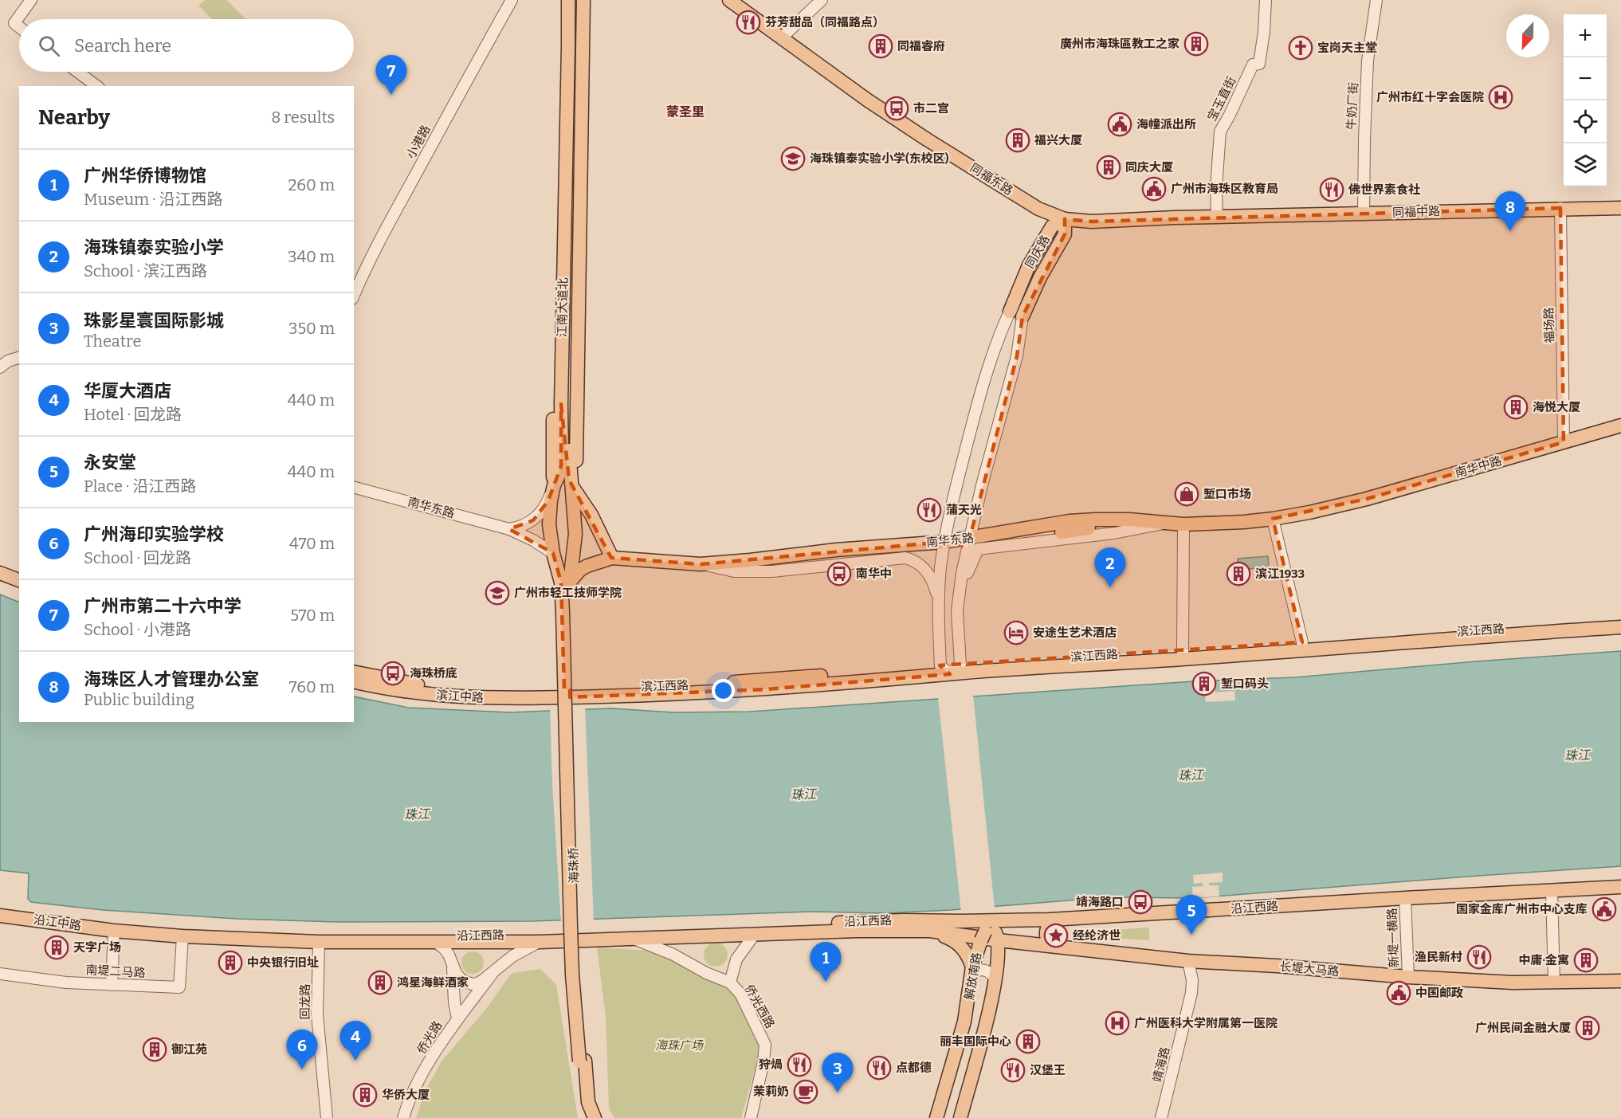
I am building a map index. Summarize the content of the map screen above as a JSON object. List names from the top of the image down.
{
  "streets": {
    "main road": [
      "同福东路",
      "同福中路",
      "同庆路",
      "江南大道北",
      "南华中路",
      "南华东路",
      "滨江西路",
      "滨江中路",
      "海珠桥",
      "沿江西路",
      "沿江中路",
      "长堤大马路",
      "解放南路"
    ],
    "street": [
      "宝玉直街",
      "牛奶厂街",
      "小港路",
      "福场路",
      "新堤一横路",
      "南堤二马路",
      "回龙路",
      "侨光西路",
      "侨光路",
      "靖海路"
    ]
  },
  "crossings": [
    ["宝玉直街", "同福东路"],
    ["宝玉直街", "同福中路"],
    ["牛奶厂街", "同福中路"],
    ["同福东路", "同福中路"],
    ["同福东路", "同庆路"],
    ["同福中路", "福场路"],
    ["江南大道北", "南华东路"],
    ["江南大道北", "海珠桥"],
    ["福场路", "南华中路"],
    ["南华中路", "南华东路"],
    ["滨江西路", "滨江中路"],
    ["沿江西路", "沿江中路"],
    ["沿江西路", "新堤一横路"],
    ["沿江西路", "长堤大马路"],
    ["沿江西路", "南堤二马路"],
    ["沿江西路", "解放南路"],
    ["沿江西路", "回龙路"],
    ["沿江西路", "侨光西路"],
    ["新堤一横路", "长堤大马路"],
    ["长堤大马路", "解放南路"],
    ["长堤大马路", "靖海路"]
  ],
  "districts": ["蒙圣里"],
  "water": ["珠江"],
  "parks": ["海珠广场"],
  "places": {
    "restaurant": [
      "芬芳甜品（同福路点）",
      "佛世界素食社",
      "蒲天光",
      "渔民新村",
      "狩煱",
      "点都德",
      "汉堡王"
    ],
    "building": [
      "廣州市海珠區教工之家",
      "同福睿府",
      "福兴大厦",
      "同庆大厦",
      "海悦大厦",
      "滨江1933",
      "堑口码头",
      "天字广场",
      "中庸·金寓",
      "中央银行旧址",
      "鸿星海鲜酒家",
      "广州民间金融大厦",
      "丽丰国际中心",
      "御江苑",
      "华侨大厦"
    ],
    "church": ["宝岗天主堂"],
    "hospital": ["广州市红十字会医院", "广州医科大学附属第一医院"],
    "bus stop": [
      "市二宫",
      "南华中",
      "海珠桥底",
      "靖海路口"
    ],
    "public building": [
      "海幢派出所",
      "广州市海珠区教育局",
      "国家金库广州市中心支库",
      "中国邮政"
    ],
    "school or university": ["海珠镇泰实验小学(东校区)", "广州市轻工技师学院"],
    "shop": ["堑口市场"],
    "hotel": ["安途生艺术酒店"],
    "place": ["经纶济世"],
    "cafe": ["茉莉奶"]
  },
  "north": "bottom",
  "page": {
    "map_buttons": ["+", "−"],
    "search": "Search here",
    "pins": [
      "7",
      "8",
      "2",
      "5",
      "1",
      "4",
      "6",
      "3"
    ],
    "heading": ["Nearby", "8 results"],
    "list": [
      {
        "mark": "1",
        "name": "广州华侨博物馆",
        "note": "Museum · 沿江西路",
        "value": "260 m"
      },
      {
        "mark": "2",
        "name": "海珠镇泰实验小学",
        "note": "School · 滨江西路",
        "value": "340 m"
      },
      {
        "mark": "3",
        "name": "珠影星寰国际影城",
        "note": "Theatre",
        "value": "350 m"
      },
      {
        "mark": "4",
        "name": "华厦大酒店",
        "note": "Hotel · 回龙路",
        "value": "440 m"
      },
      {
        "mark": "5",
        "name": "永安堂",
        "note": "Place · 沿江西路",
        "value": "440 m"
      },
      {
        "mark": "6",
        "name": "广州海印实验学校",
        "note": "School · 回龙路",
        "value": "470 m"
      },
      {
        "mark": "7",
        "name": "广州市第二十六中学",
        "note": "School · 小港路",
        "value": "570 m"
      },
      {
        "mark": "8",
        "name": "海珠区人才管理办公室",
        "note": "Public building",
        "value": "760 m"
      }
    ]
  }
}
